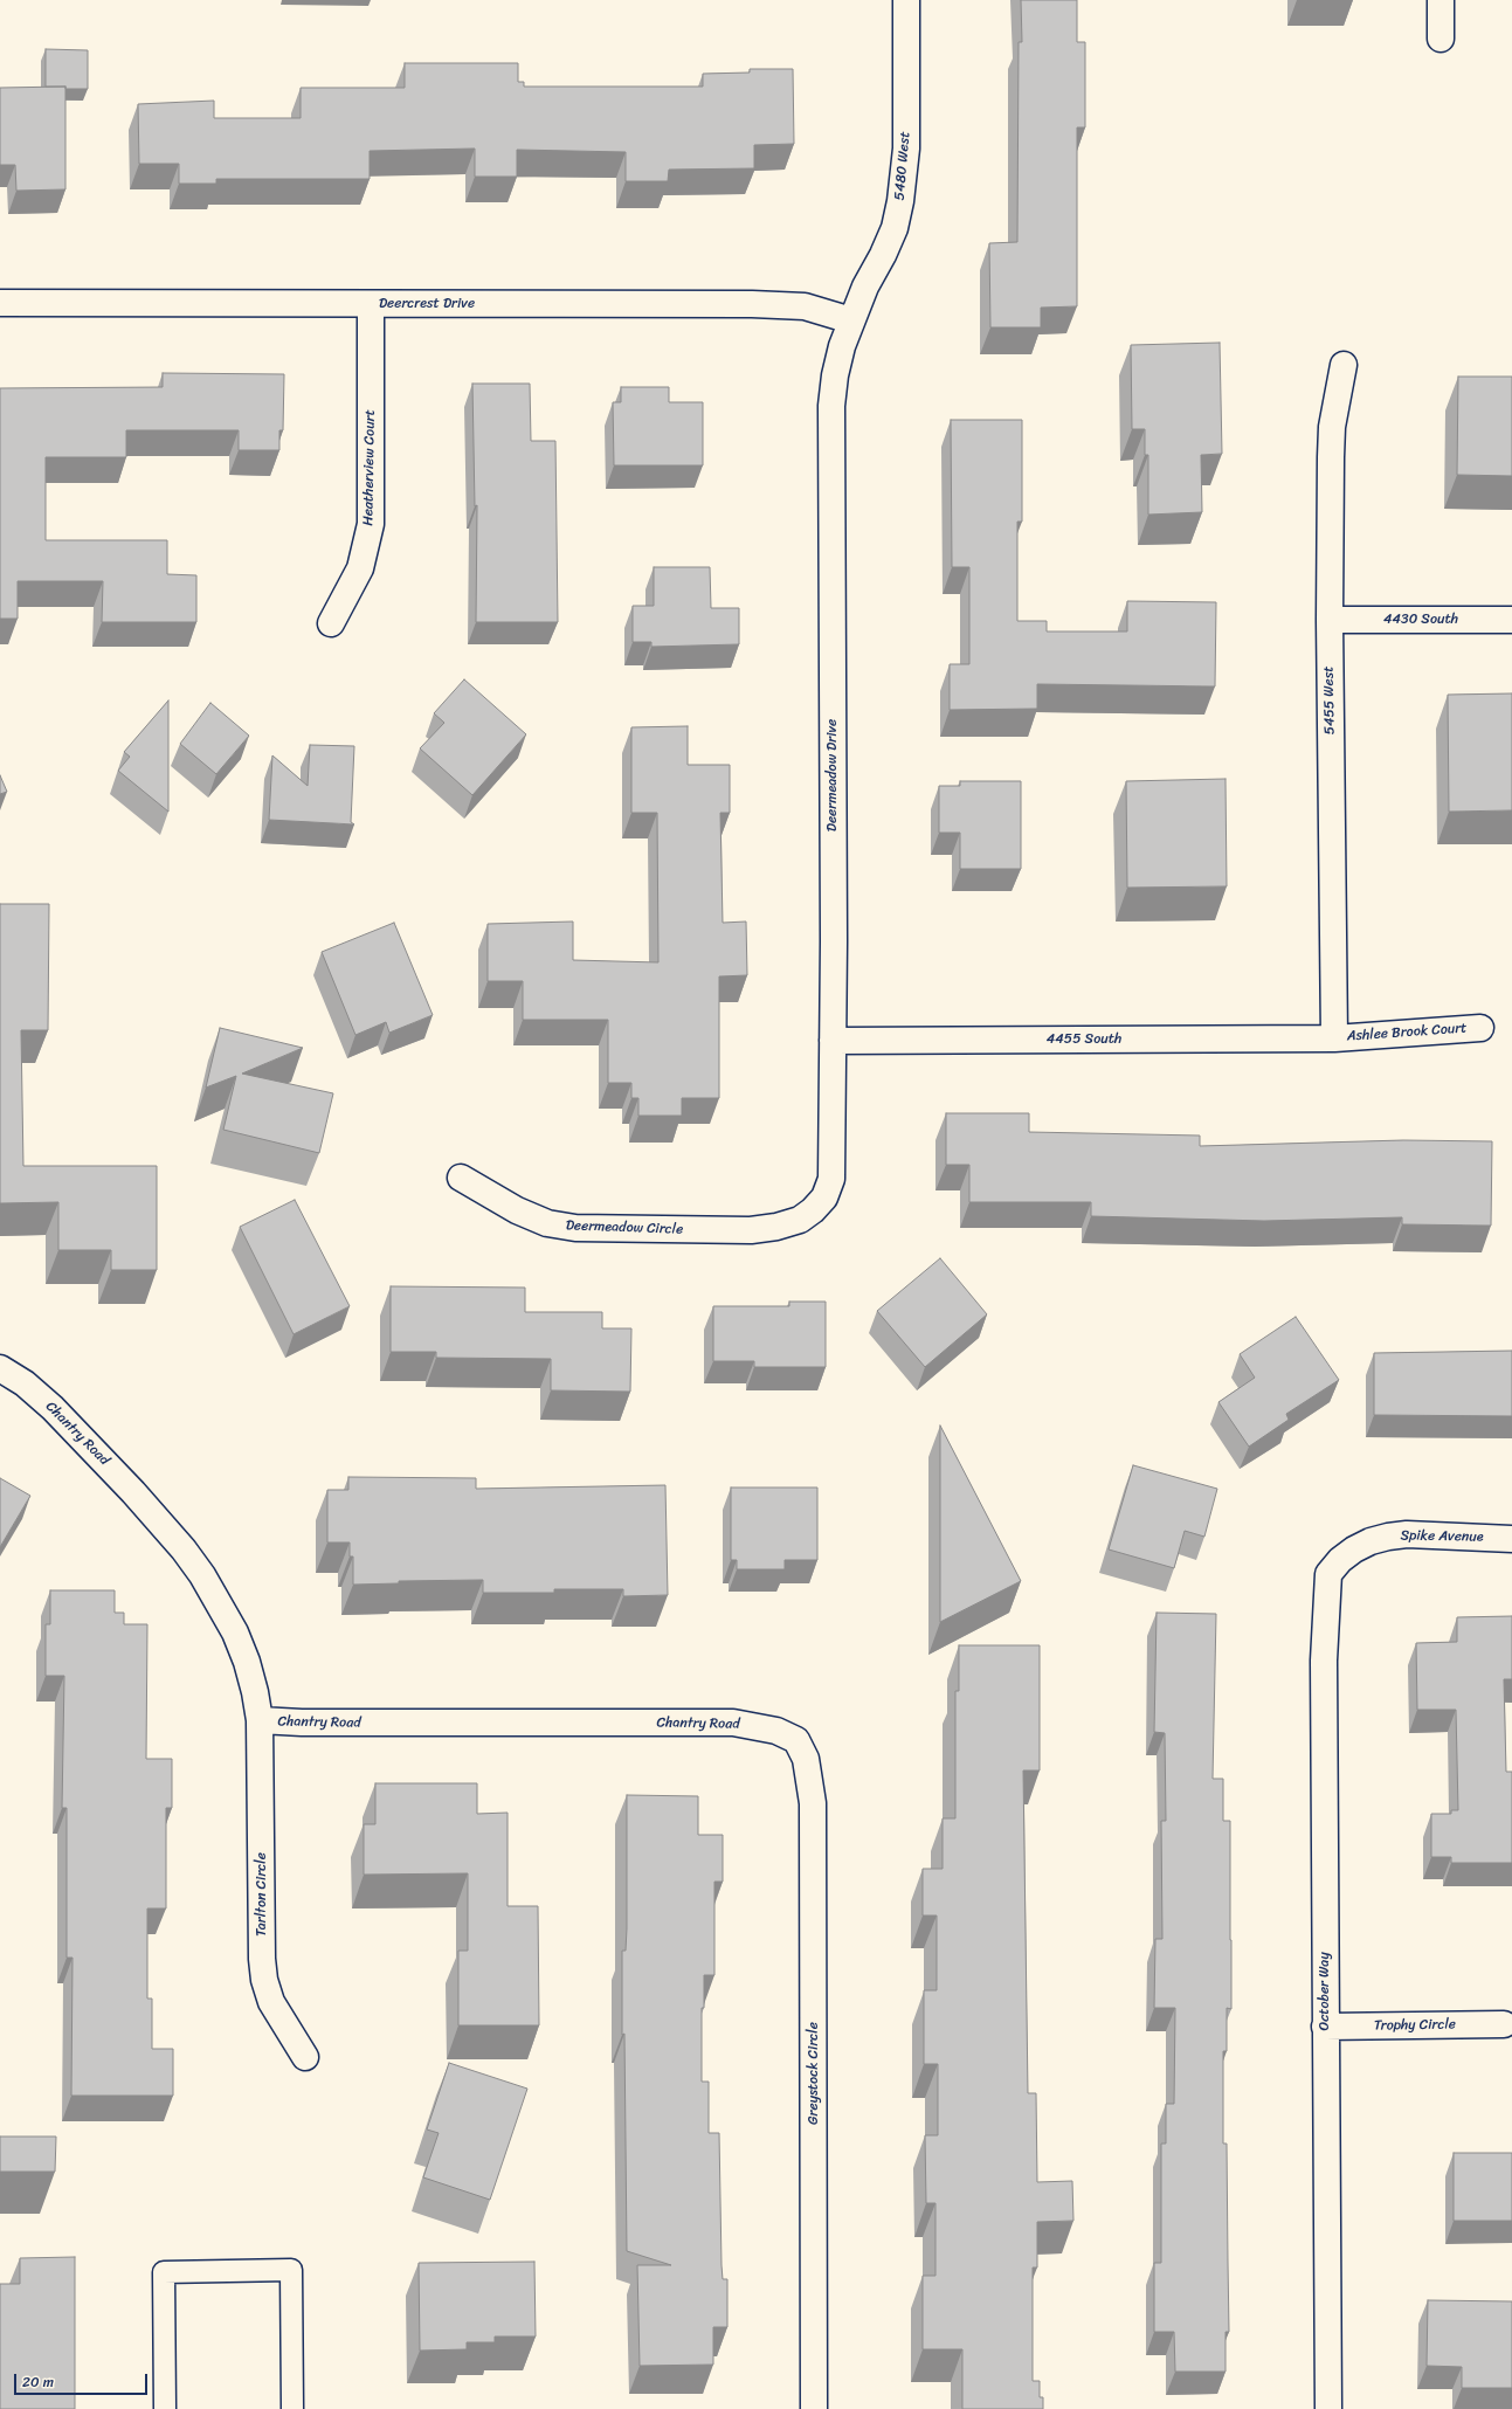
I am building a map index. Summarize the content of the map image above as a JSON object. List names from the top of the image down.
{
  "streets": {
    "street": [
      "5480 West",
      "Deercrest Drive",
      "Heatherview Court",
      "4430 South",
      "5455 West",
      "Deermeadow Drive",
      "Ashlee Brook Court",
      "4455 South",
      "Deermeadow Circle",
      "Chantry Road",
      "Spike Avenue",
      "Tarlton Circle",
      "October Way",
      "Trophy Circle",
      "Greystock Circle"
    ]
  },
  "crossings": [
    ["5480 West", "Deercrest Drive"],
    ["5480 West", "Deermeadow Drive"],
    ["Deercrest Drive", "Heatherview Court"],
    ["Deercrest Drive", "Deermeadow Drive"],
    ["4430 South", "5455 West"],
    ["5455 West", "Ashlee Brook Court"],
    ["5455 West", "4455 South"],
    ["Deermeadow Drive", "4455 South"],
    ["Deermeadow Drive", "Deermeadow Circle"],
    ["Ashlee Brook Court", "4455 South"],
    ["Chantry Road", "Tarlton Circle"],
    ["Chantry Road", "Greystock Circle"],
    ["Spike Avenue", "October Way"],
    ["October Way", "Trophy Circle"]
  ],
  "scale_bar": "20 m"
}
